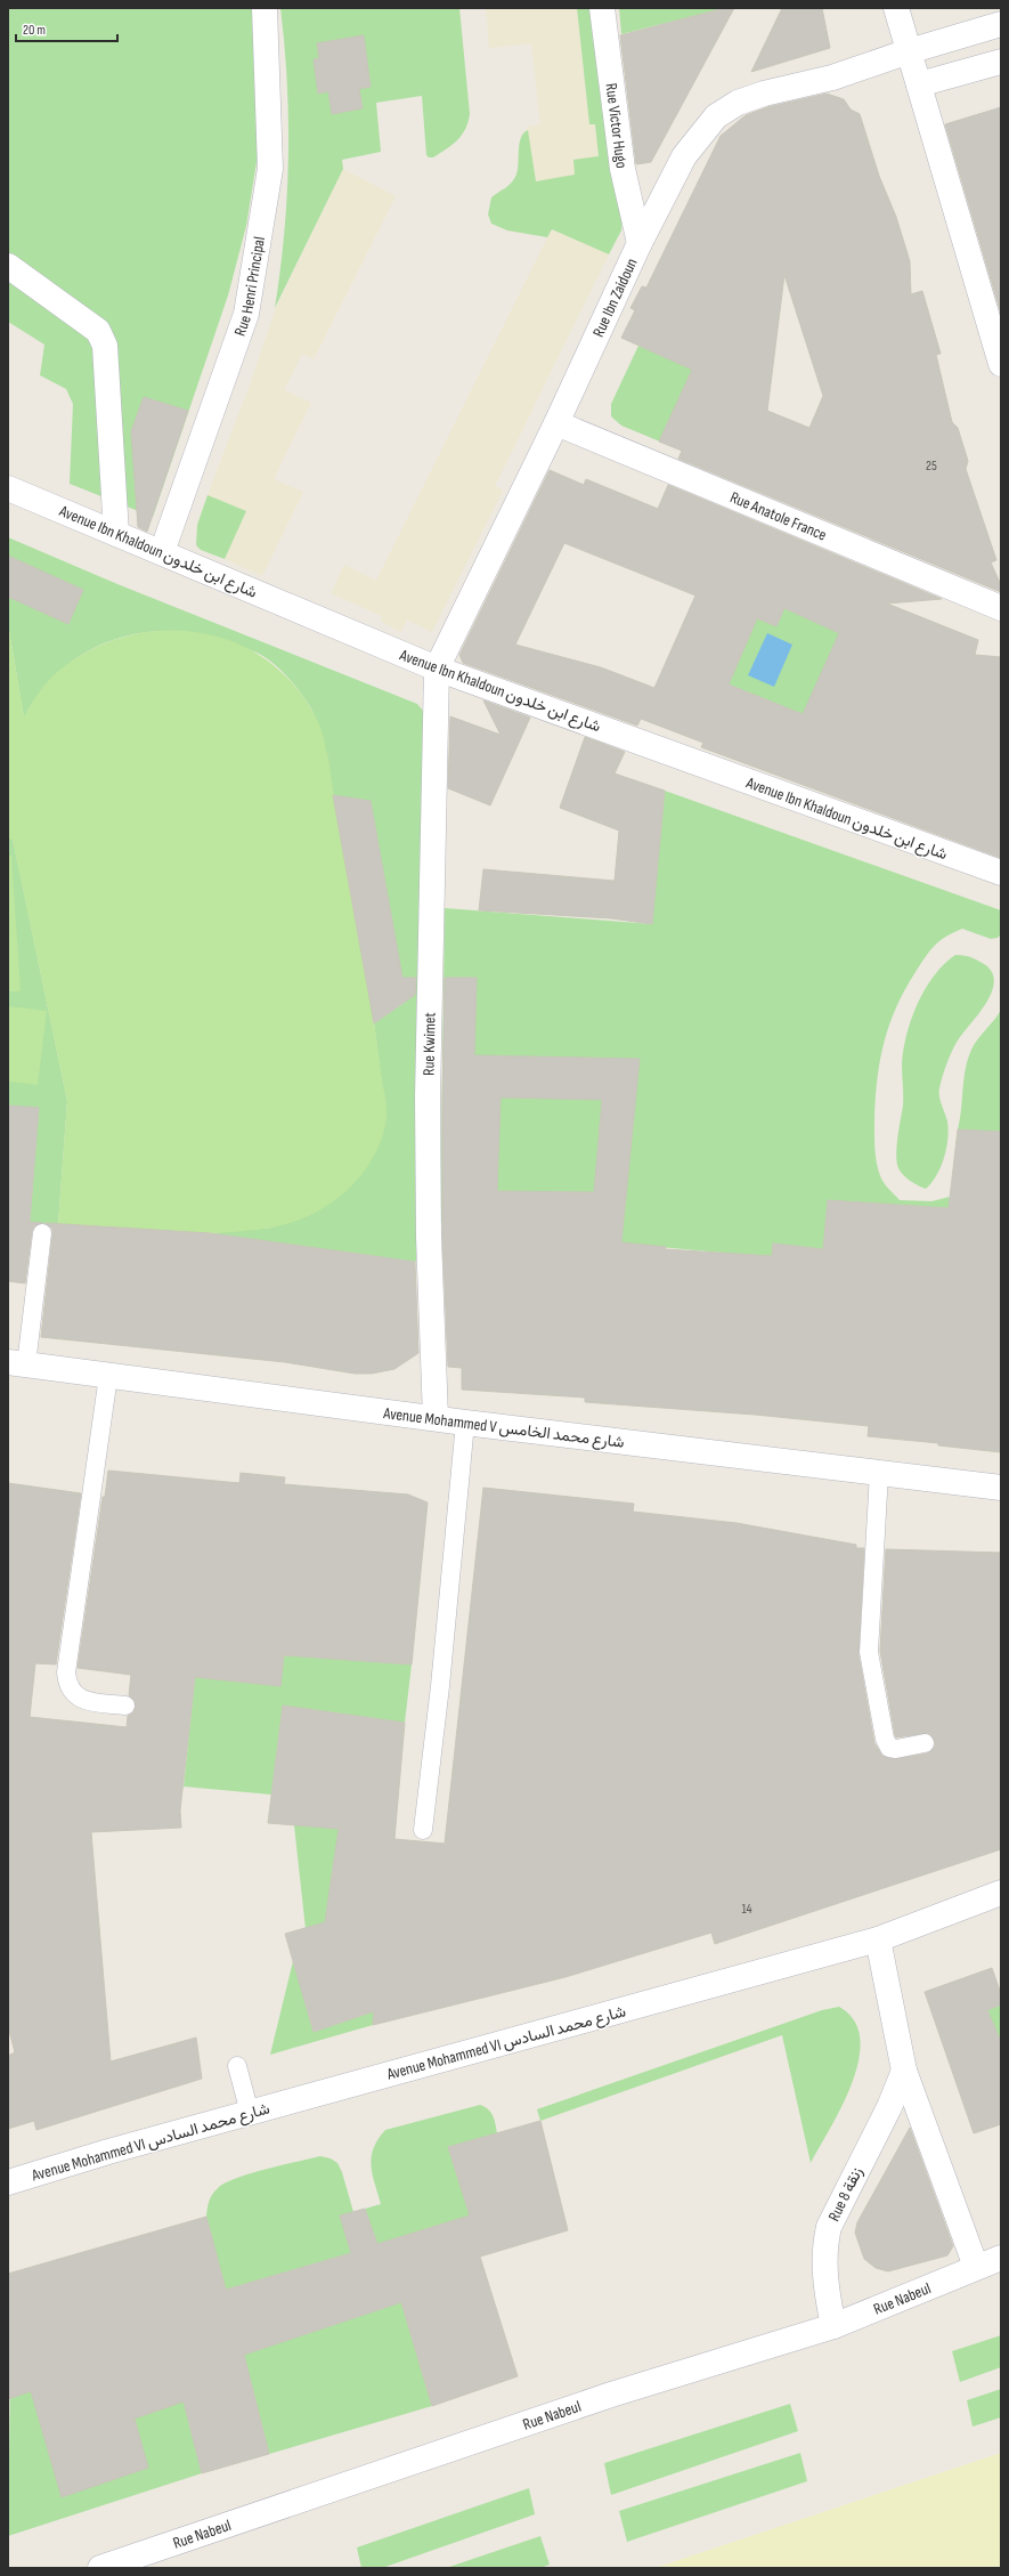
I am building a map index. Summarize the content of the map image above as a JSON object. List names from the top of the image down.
{
  "streets": {
    "street": [
      "Rue Victor Hugo",
      "Rue Henri Principal",
      "Rue Ibn Zaidoun",
      "Rue Anatole France",
      "Avenue Ibn Khaldoun شارع ابن خلدون",
      "Rue Kwimet",
      "Avenue Mohammed V شارع محمد الخامس",
      "Avenue Mohammed VI شارع محمد السادس",
      "Rue 8 زنقة",
      "Rue Nabeul"
    ]
  },
  "crossings": [
    ["Rue Victor Hugo", "Rue Ibn Zaidoun"],
    ["Rue Henri Principal", "Avenue Ibn Khaldoun شارع ابن خلدون"],
    ["Rue Ibn Zaidoun", "Rue Anatole France"],
    ["Rue Ibn Zaidoun", "Avenue Ibn Khaldoun شارع ابن خلدون"],
    ["Rue Ibn Zaidoun", "Rue Kwimet"],
    ["Avenue Ibn Khaldoun شارع ابن خلدون", "Rue Kwimet"],
    ["Rue Kwimet", "Avenue Mohammed V شارع محمد الخامس"],
    ["Rue 8 زنقة", "Rue Nabeul"]
  ],
  "house_numbers": ["25", "14"],
  "scale_bar": "20 m"
}
